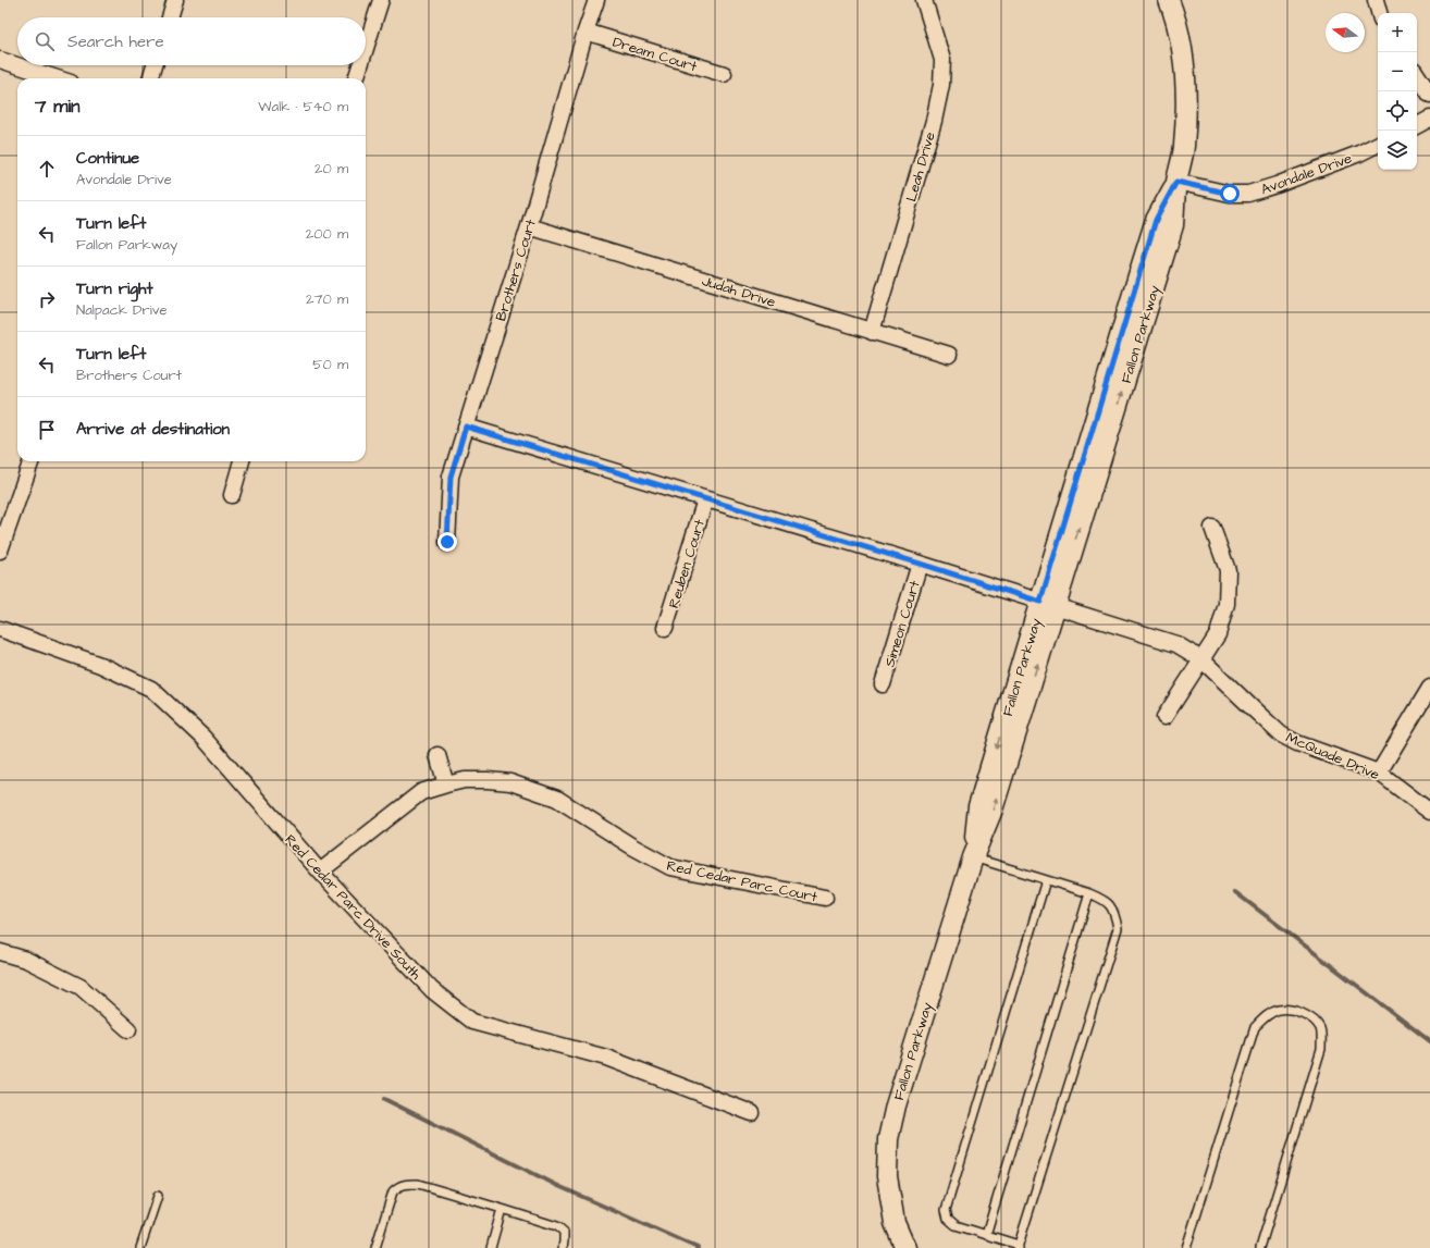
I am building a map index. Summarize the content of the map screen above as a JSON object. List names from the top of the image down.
{
  "streets": {
    "street": [
      "Dream Court",
      "Leah Drive",
      "Avondale Drive",
      "Brothers Court",
      "Judah Drive",
      "Fallon Parkway",
      "Reuben Court",
      "Simeon Court",
      "McQuade Drive",
      "Red Cedar Parc Court",
      "Red Cedar Parc Drive South"
    ]
  },
  "crossings": [
    ["Dream Court", "Brothers Court"],
    ["Leah Drive", "Judah Drive"],
    ["Avondale Drive", "Fallon Parkway"],
    ["Brothers Court", "Judah Drive"],
    ["Brothers Court", "McQuade Drive"],
    ["Fallon Parkway", "McQuade Drive"],
    ["Reuben Court", "McQuade Drive"],
    ["Simeon Court", "McQuade Drive"],
    ["Red Cedar Parc Court", "Red Cedar Parc Drive South"]
  ],
  "north": "left",
  "page": {
    "map_buttons": ["+", "−"],
    "search": "Search here",
    "heading": ["7 min", "Walk · 540 m"],
    "list": [
      ["Continue", "Avondale Drive", "20 m"],
      ["Turn left", "Fallon Parkway", "200 m"],
      ["Turn right", "Nalpack Drive", "270 m"],
      ["Turn left", "Brothers Court", "50 m"],
      "Arrive at destination"
    ]
  }
}
